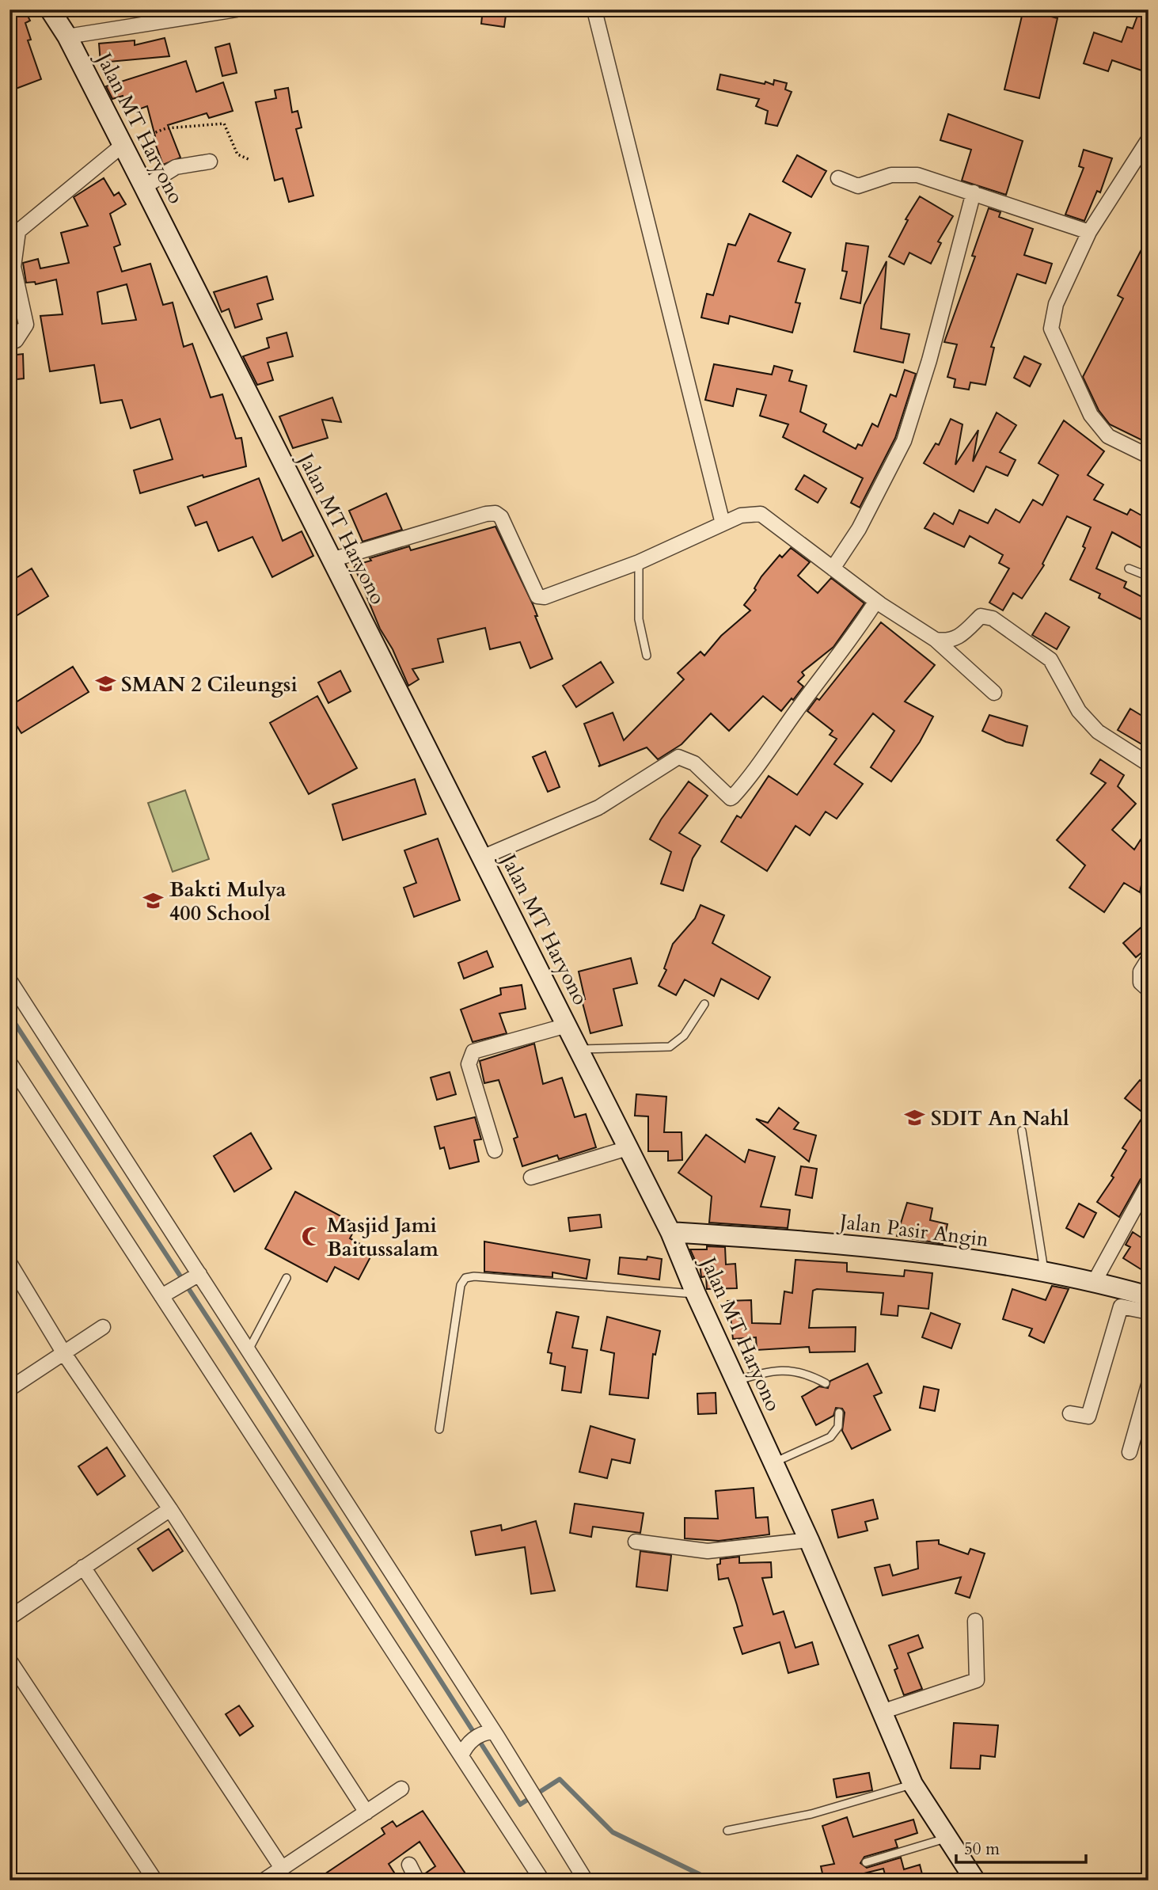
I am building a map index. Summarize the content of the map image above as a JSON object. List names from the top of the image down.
{
  "streets": {
    "main road": ["Jalan MT Haryono", "Jalan Pasir Angin"]
  },
  "crossings": [
    ["Jalan MT Haryono", "Jalan Pasir Angin"]
  ],
  "places": {
    "school or university": ["SMAN 2 Cileungsi", "Bakti Mulya 400 School", "SDIT An Nahl"],
    "mosque": ["Masjid Jami Baitussalam"]
  },
  "scale_bar": "50 m"
}
